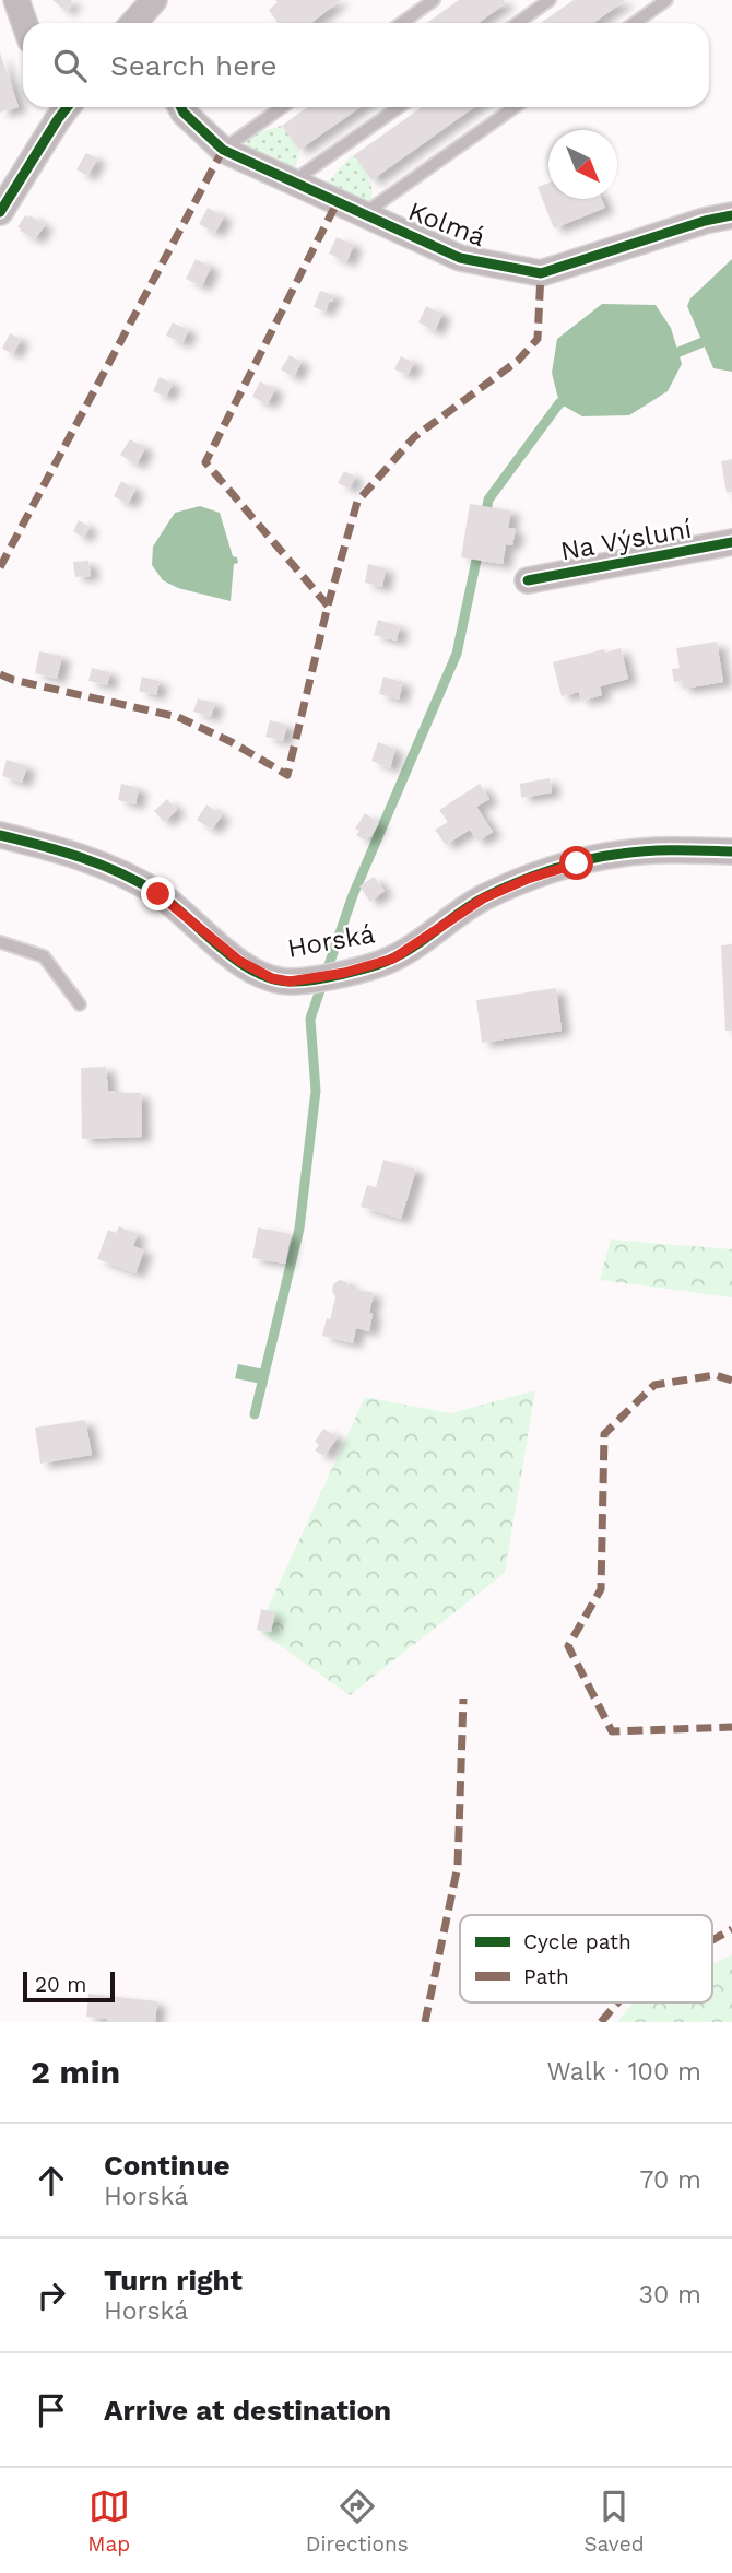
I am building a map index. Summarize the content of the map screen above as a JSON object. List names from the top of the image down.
{
  "streets": {
    "street": ["Kolmá", "Na Výsluní", "Horská"]
  },
  "legend": ["Cycle path", "Path"],
  "scale_bar": "20 m",
  "north": "bottom right",
  "page": {
    "search": "Search here",
    "scale": "20 m",
    "heading": ["2 min", "Walk · 100 m"],
    "list": [
      ["Continue", "Horská", "70 m"],
      ["Turn right", "Horská", "30 m"],
      "Arrive at destination"
    ],
    "nav": ["Map", "Directions", "Saved"]
  }
}
